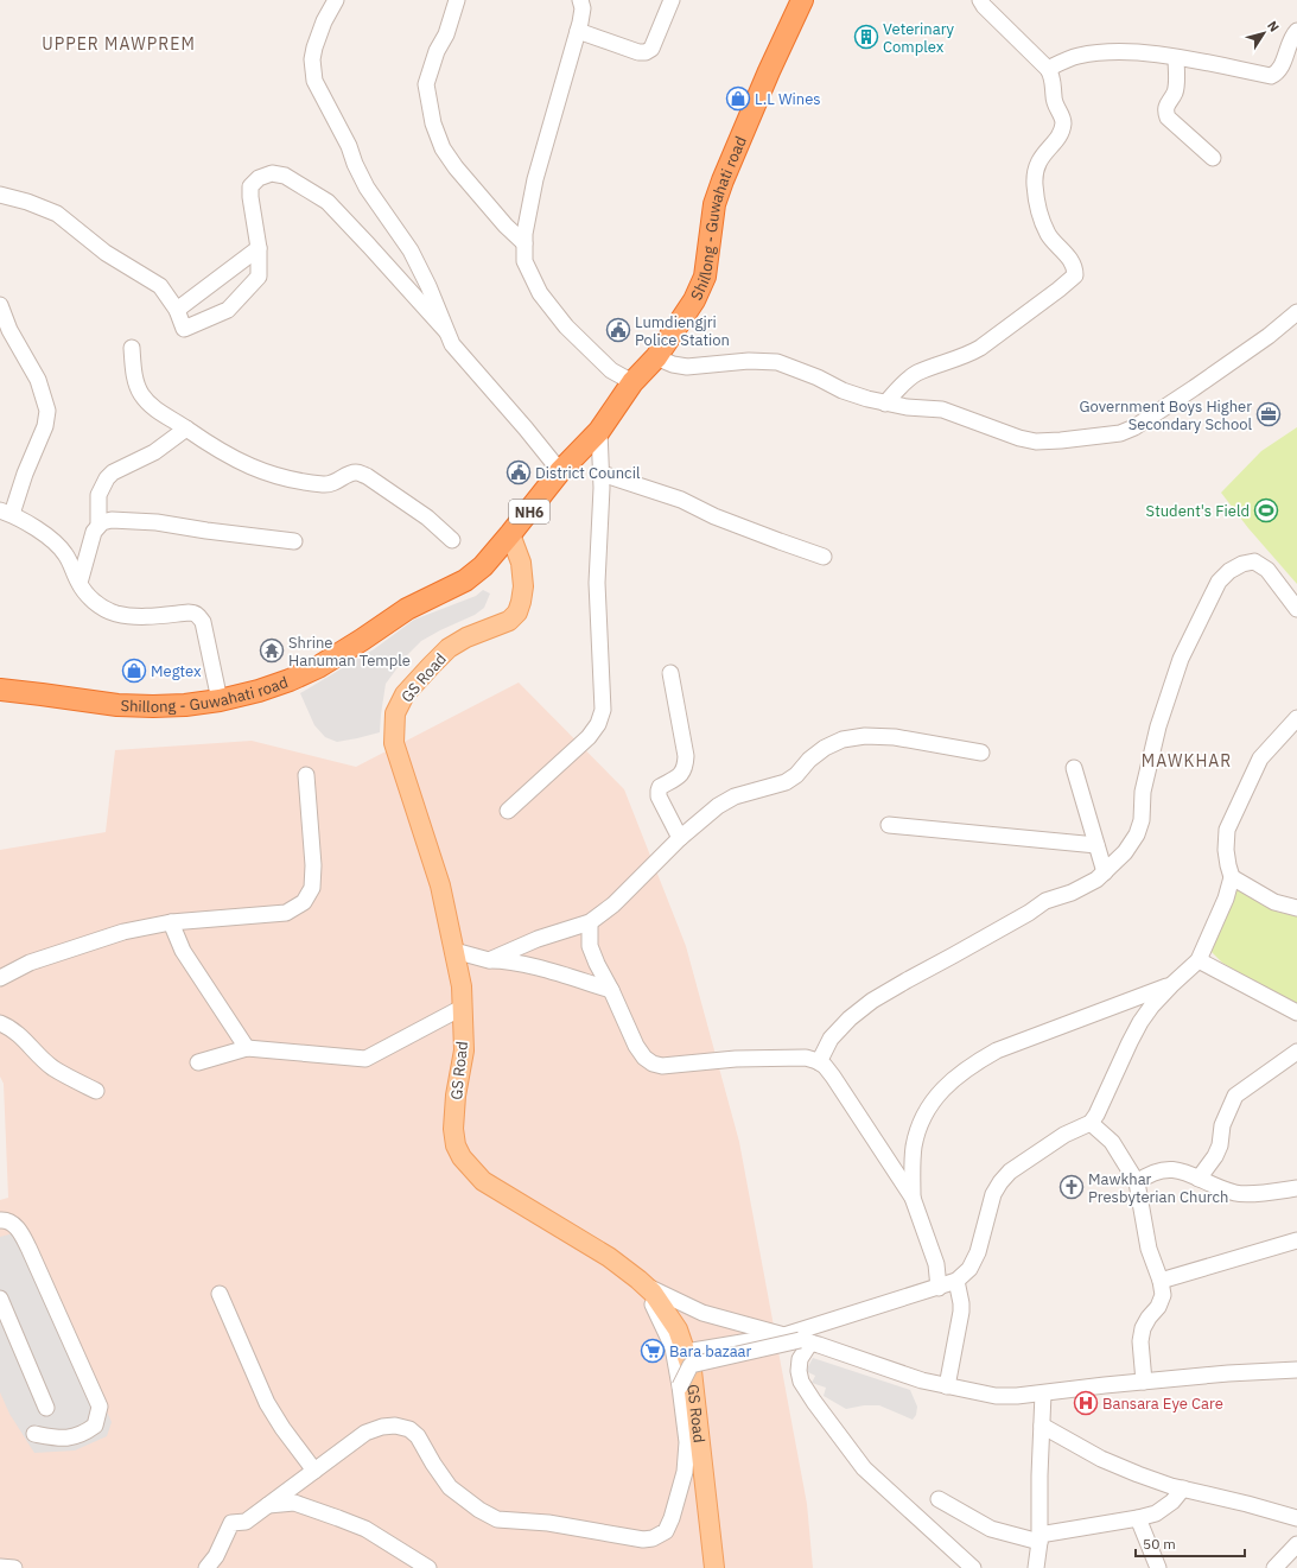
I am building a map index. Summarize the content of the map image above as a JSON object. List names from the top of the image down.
{
  "streets": {
    "highway": ["Shillong - Guwahati road", "NH6"],
    "main road": ["GS Road"]
  },
  "crossings": [
    ["Shillong - Guwahati road", "GS Road"]
  ],
  "districts": ["UPPER MAWPREM", "MAWKHAR"],
  "places": {
    "building": ["Veterinary Complex"],
    "shop": ["L.L Wines", "Megtex"],
    "public building": ["Lumdiengjri Police Station", "District Council"],
    "office": ["Government Boys Higher Secondary School"],
    "sports": ["Student's Field"],
    "temple": ["Shrine Hanuman Temple"],
    "church": ["Mawkhar Presbyterian Church"],
    "supermarket": ["Bara bazaar"],
    "hospital": ["Bansara Eye Care"]
  },
  "scale_bar": "50 m",
  "north": "top right"
}
